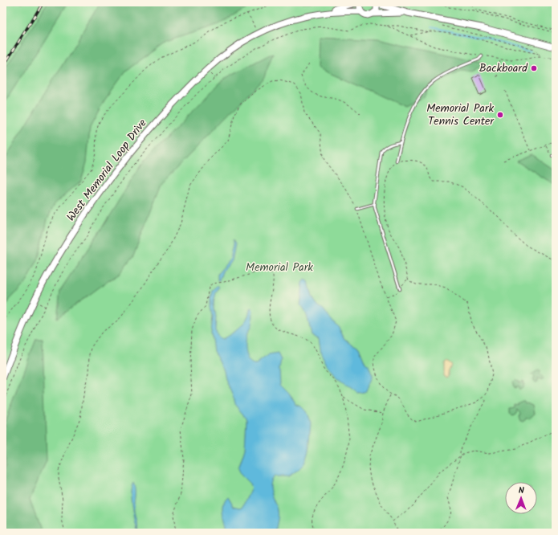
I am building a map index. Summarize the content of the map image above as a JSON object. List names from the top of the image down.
{
  "streets": {
    "street": ["West Memorial Loop Drive"]
  },
  "parks": ["Memorial Park"],
  "places": ["Backboard", "Memorial Park Tennis Center"],
  "north": "top"
}
